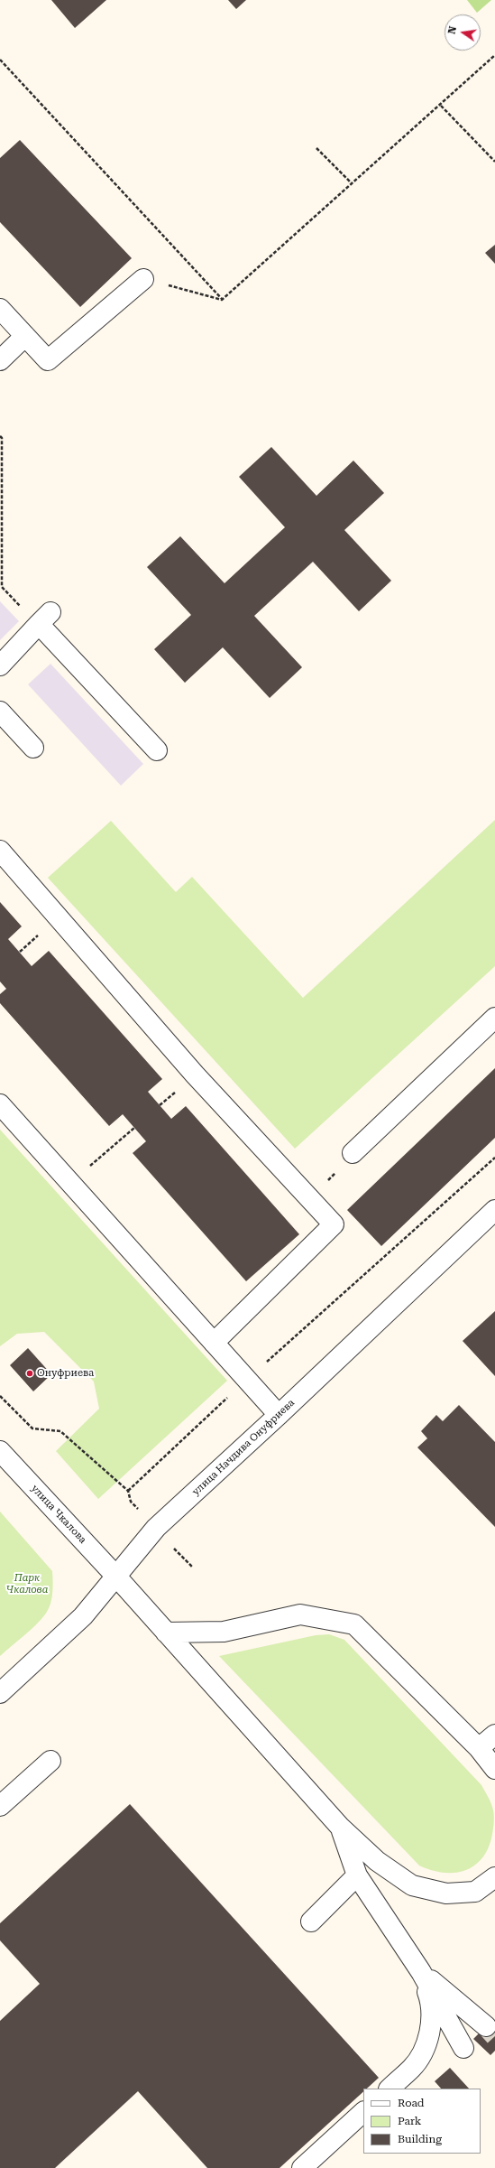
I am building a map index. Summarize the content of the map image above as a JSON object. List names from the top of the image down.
{
  "streets": {
    "street": ["улица Начдива Онуфриева", "улица Чкалова"]
  },
  "crossings": [
    ["улица Начдива Онуфриева", "улица Чкалова"]
  ],
  "parks": ["Парк Чкалова"],
  "places": ["Онуфриева"],
  "legend": ["Road", "Park", "Building"],
  "north": "left"
}
